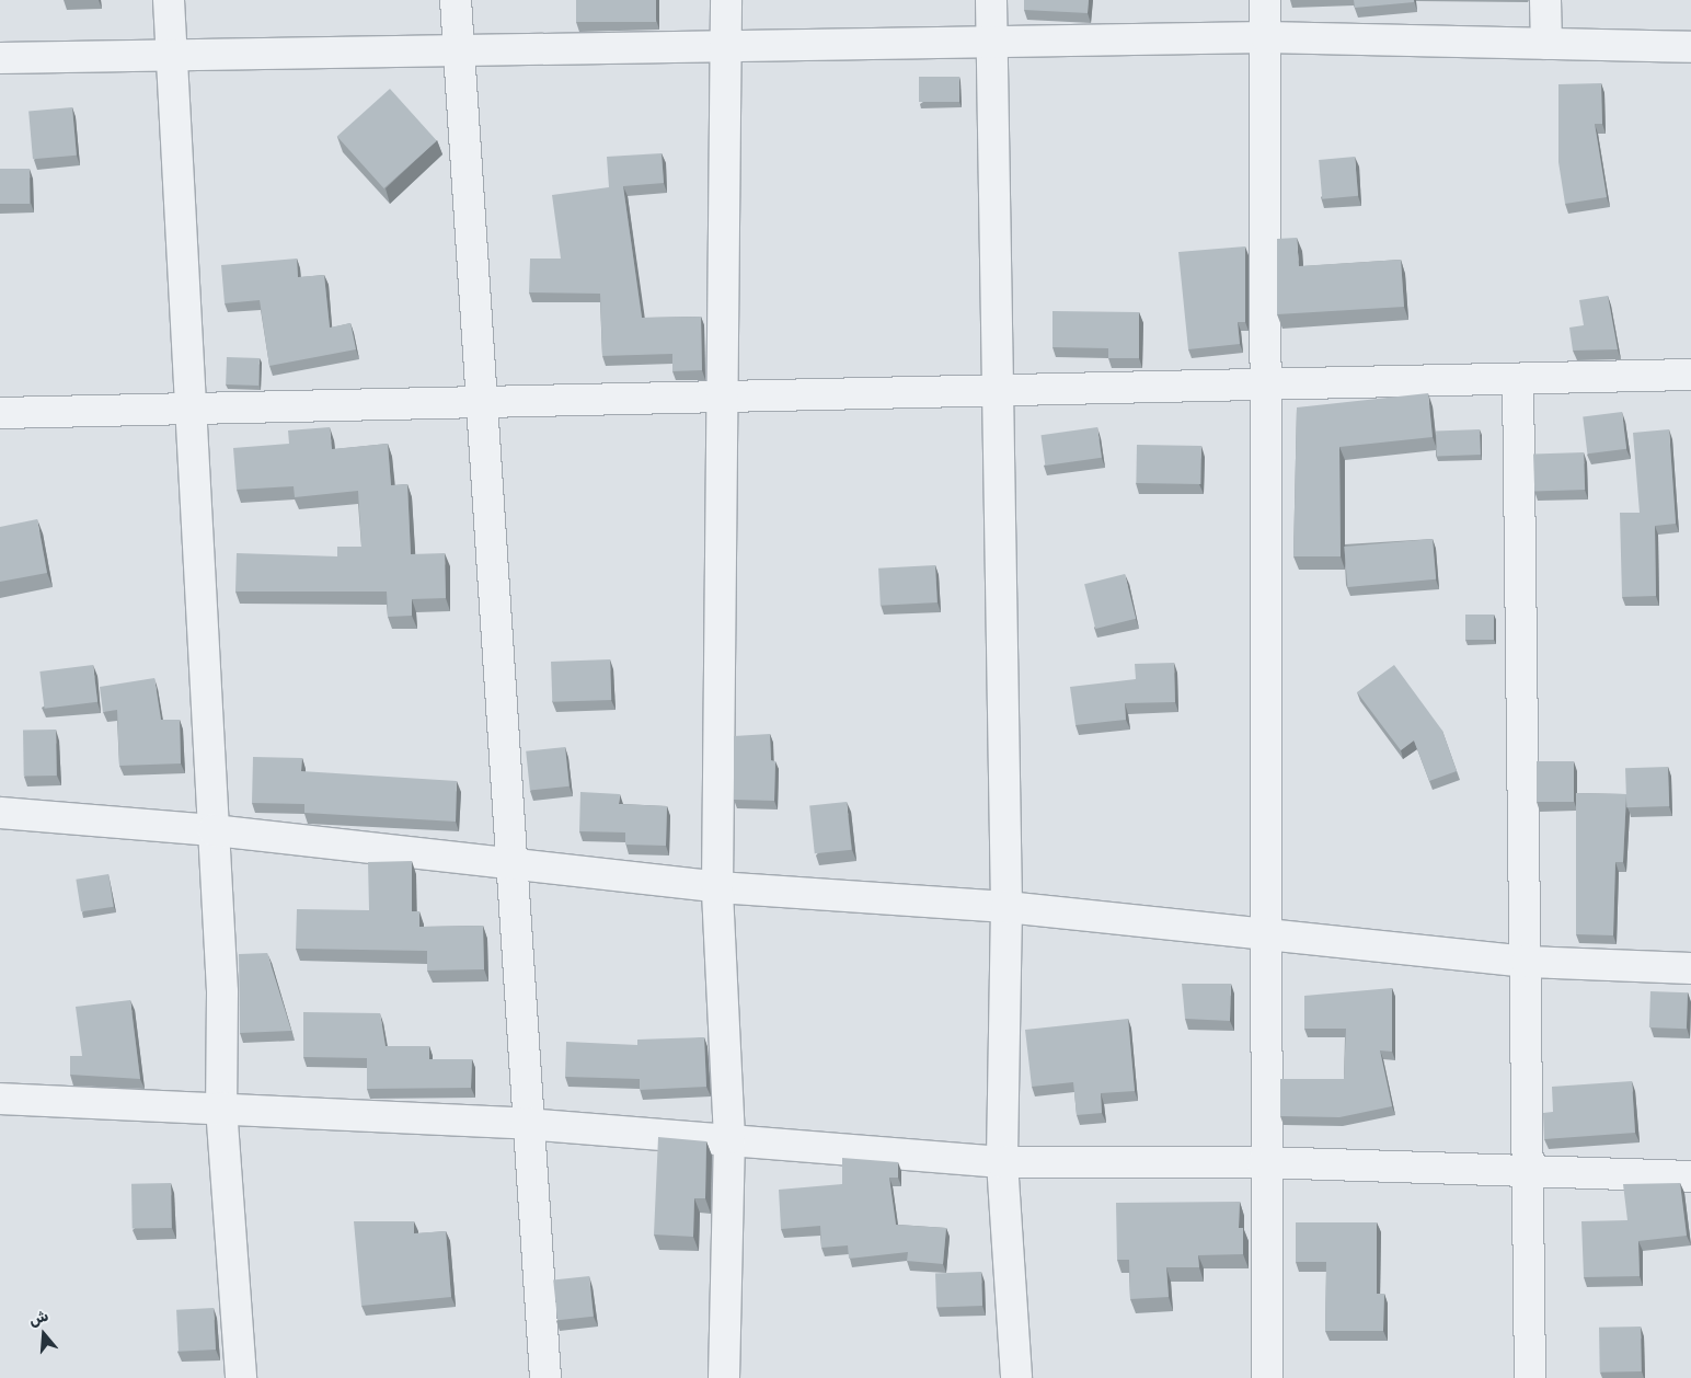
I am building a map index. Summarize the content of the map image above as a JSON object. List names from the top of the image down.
{
  "north": "top"
}
